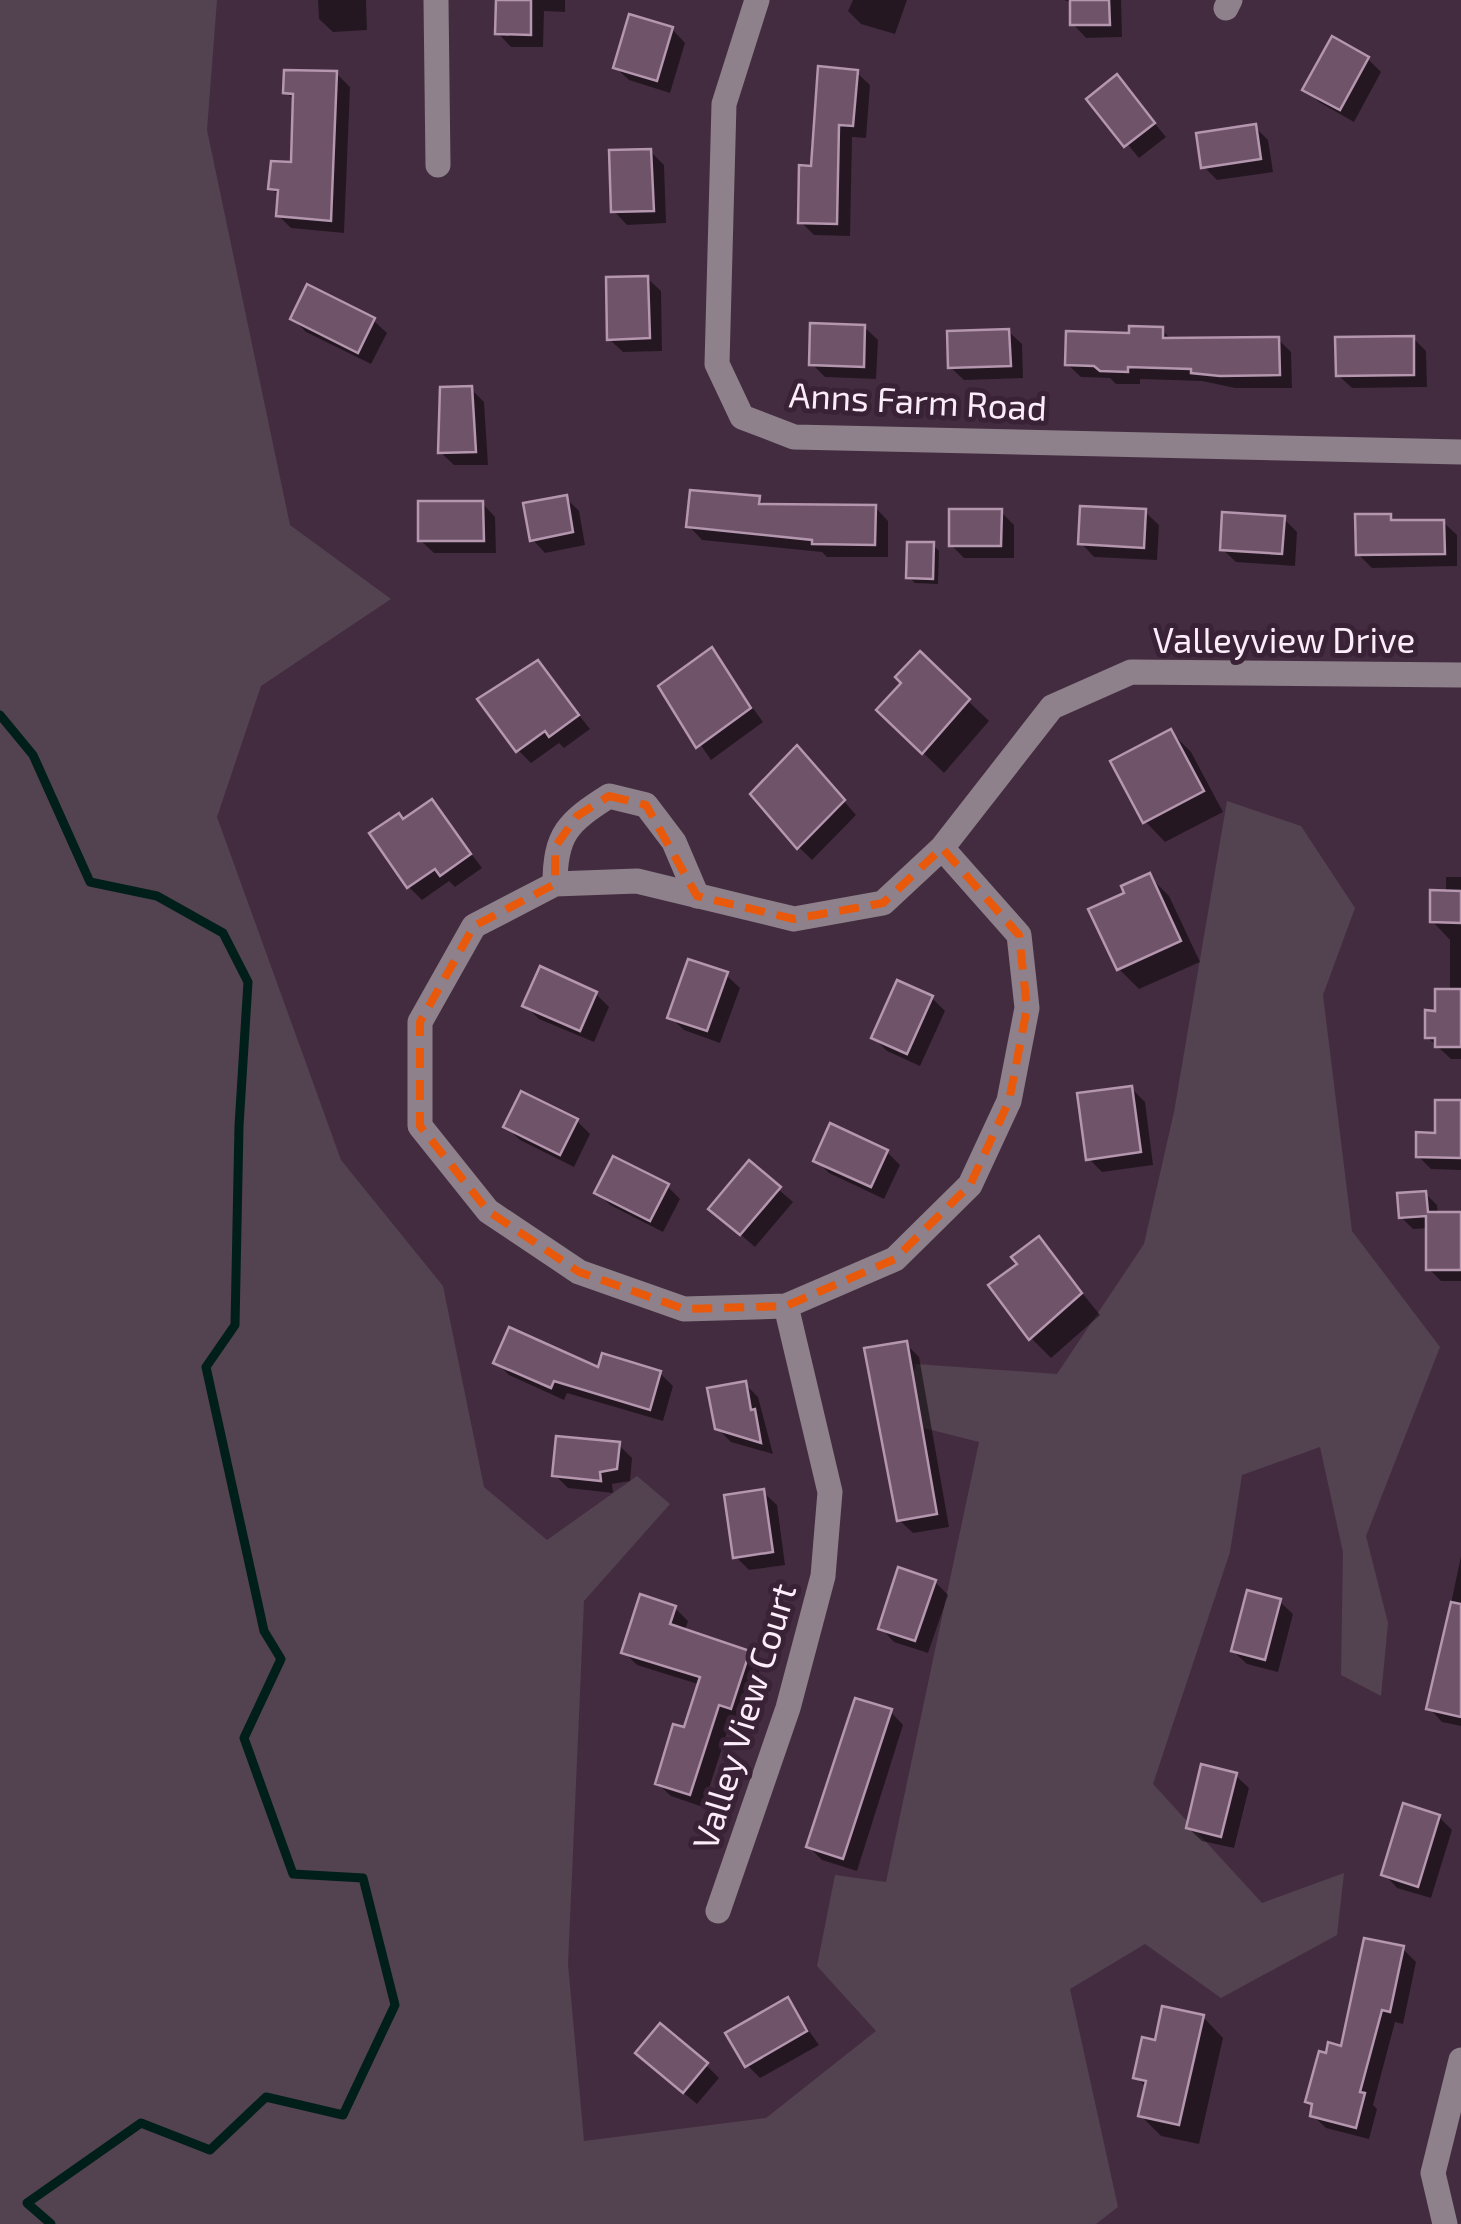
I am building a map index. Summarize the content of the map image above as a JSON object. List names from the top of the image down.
{
  "streets": {
    "street": ["Anns Farm Road", "Valleyview Drive", "Valley View Court"]
  },
  "crossings": [
    ["Valleyview Drive", "Valley View Court"]
  ]
}
